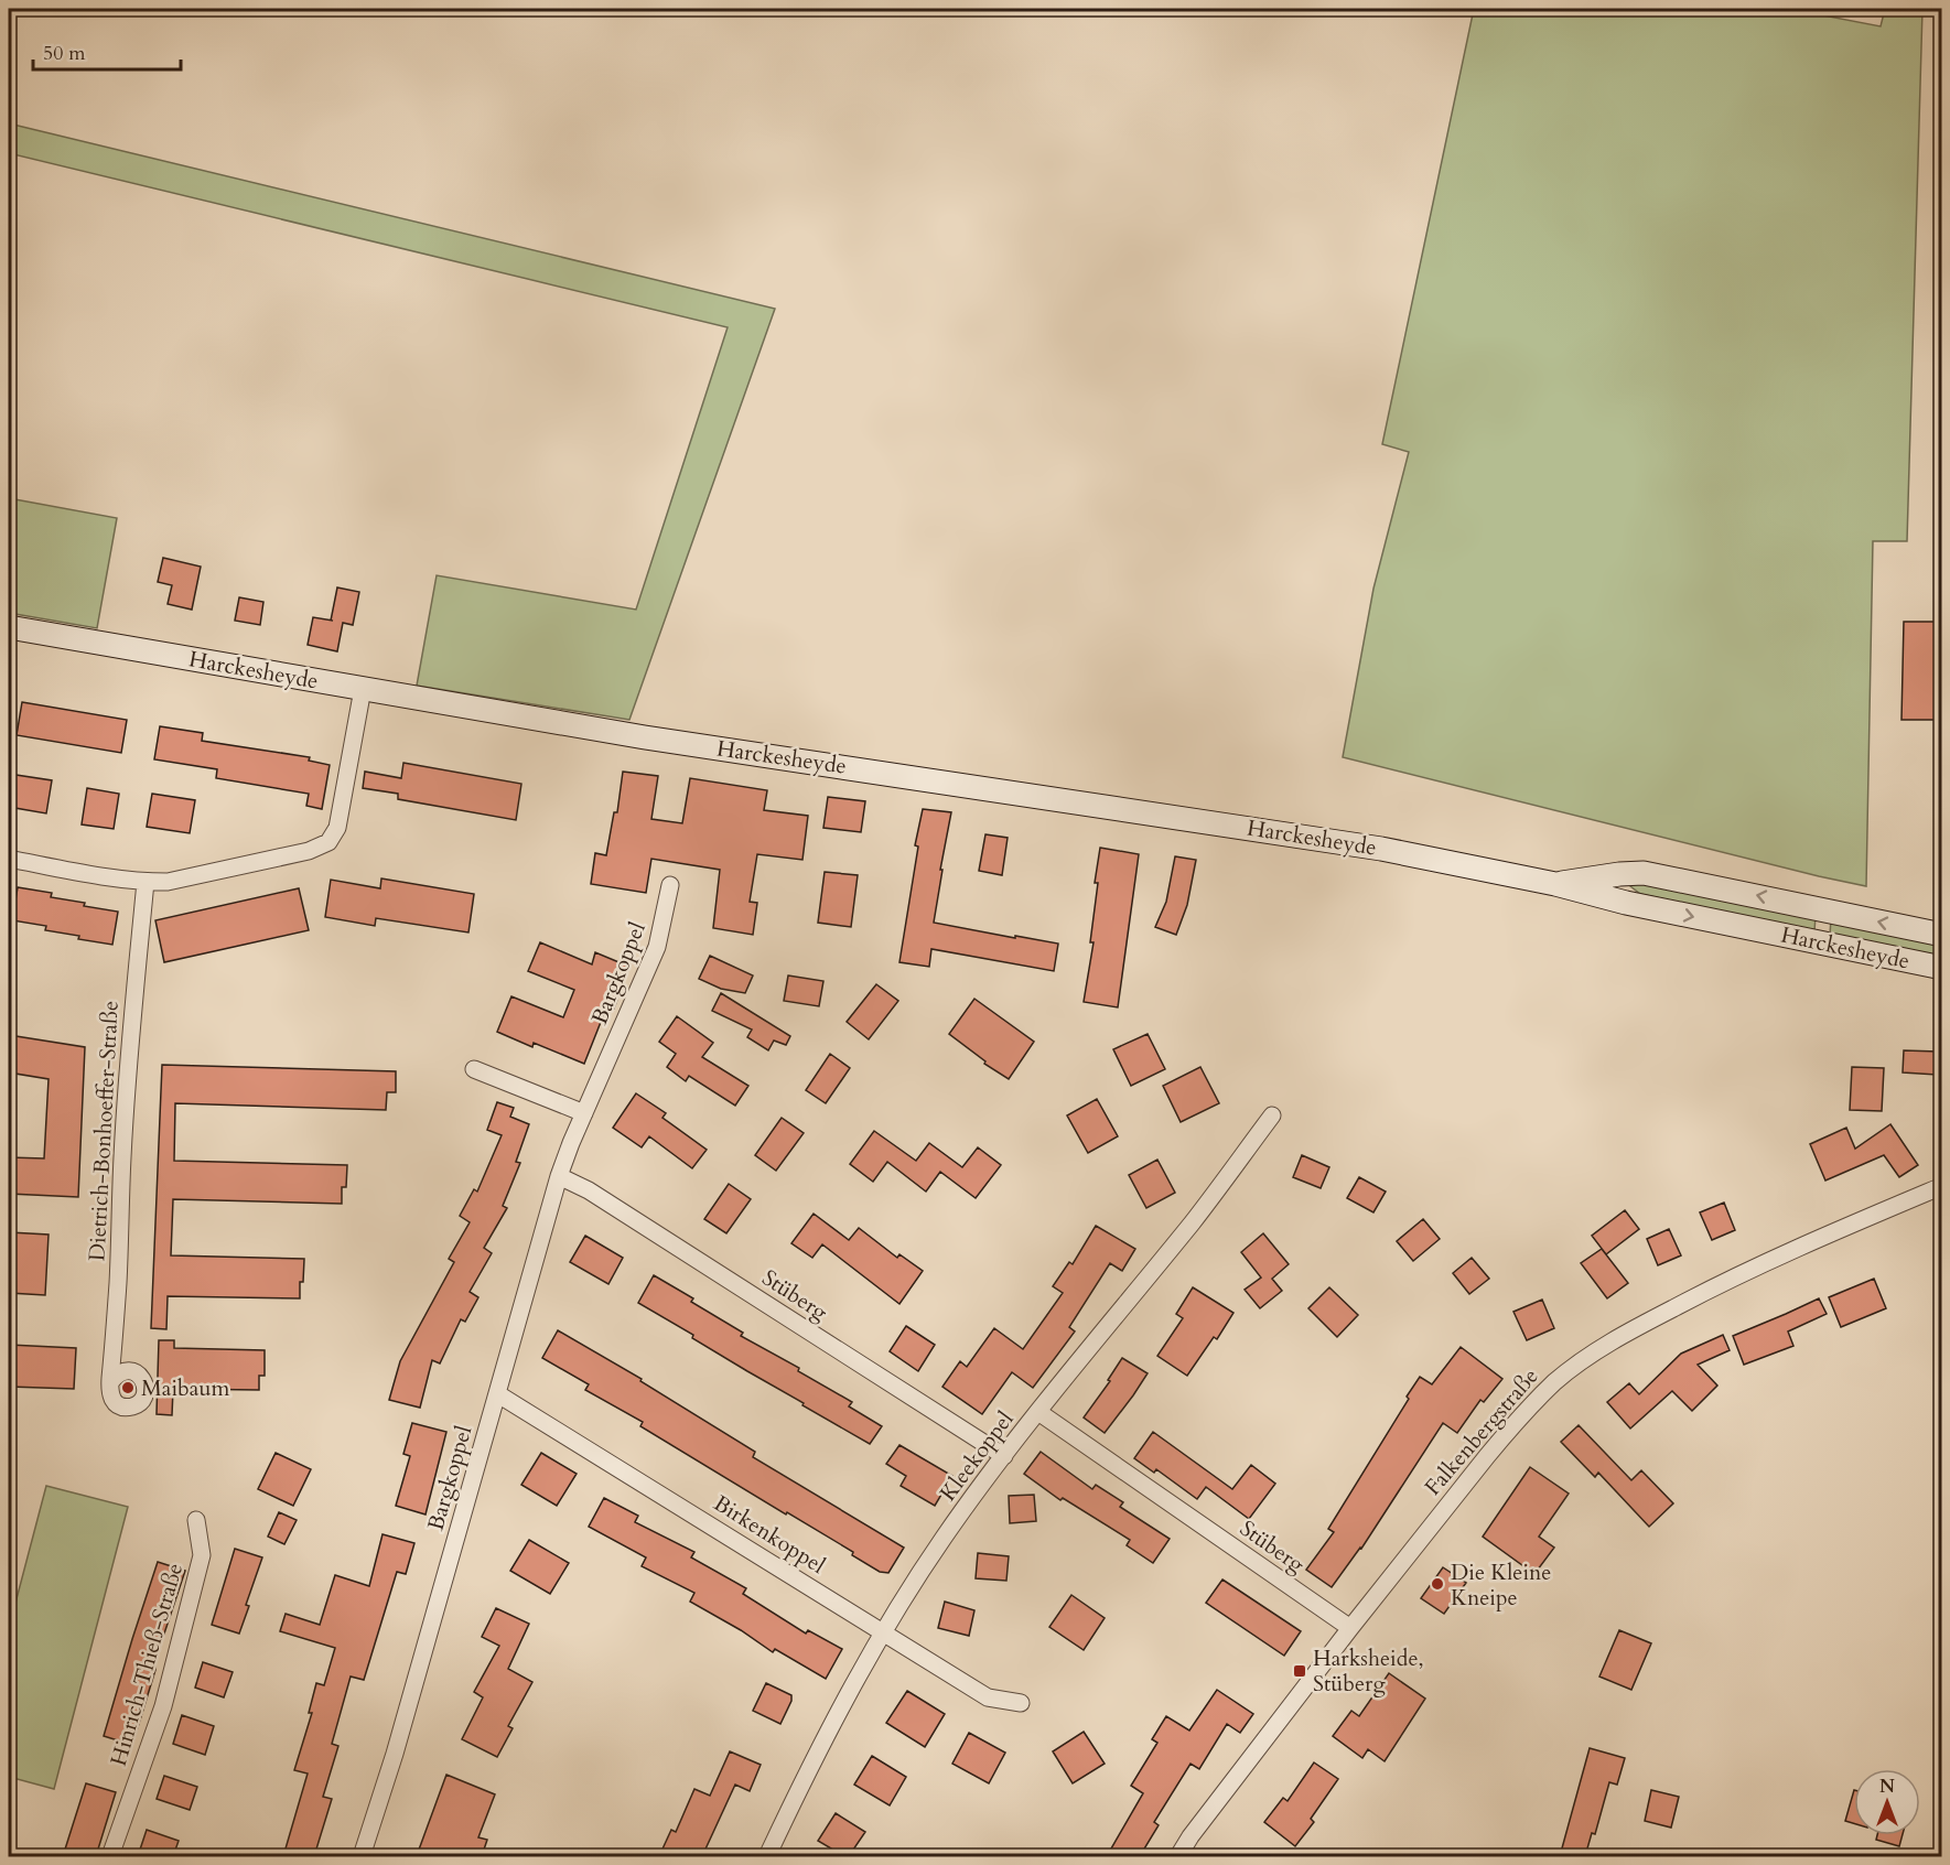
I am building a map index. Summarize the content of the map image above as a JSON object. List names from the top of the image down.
{
  "streets": {
    "main road": ["Harckesheyde"],
    "street": [
      "Bargkoppel",
      "Dietrich-Bonhoeffer-Straße",
      "Stüberg",
      "Falkenbergstraße",
      "Kleekoppel",
      "Birkenkoppel",
      "Hinrich-Thieß-Straße"
    ]
  },
  "crossings": [
    ["Bargkoppel", "Stüberg"],
    ["Bargkoppel", "Birkenkoppel"],
    ["Stüberg", "Falkenbergstraße"],
    ["Stüberg", "Kleekoppel"],
    ["Kleekoppel", "Birkenkoppel"]
  ],
  "places": {
    "other": ["Maibaum", "Die Kleine Kneipe"],
    "transit": ["Harksheide, Stüberg"]
  },
  "scale_bar": "50 m",
  "north": "top"
}
